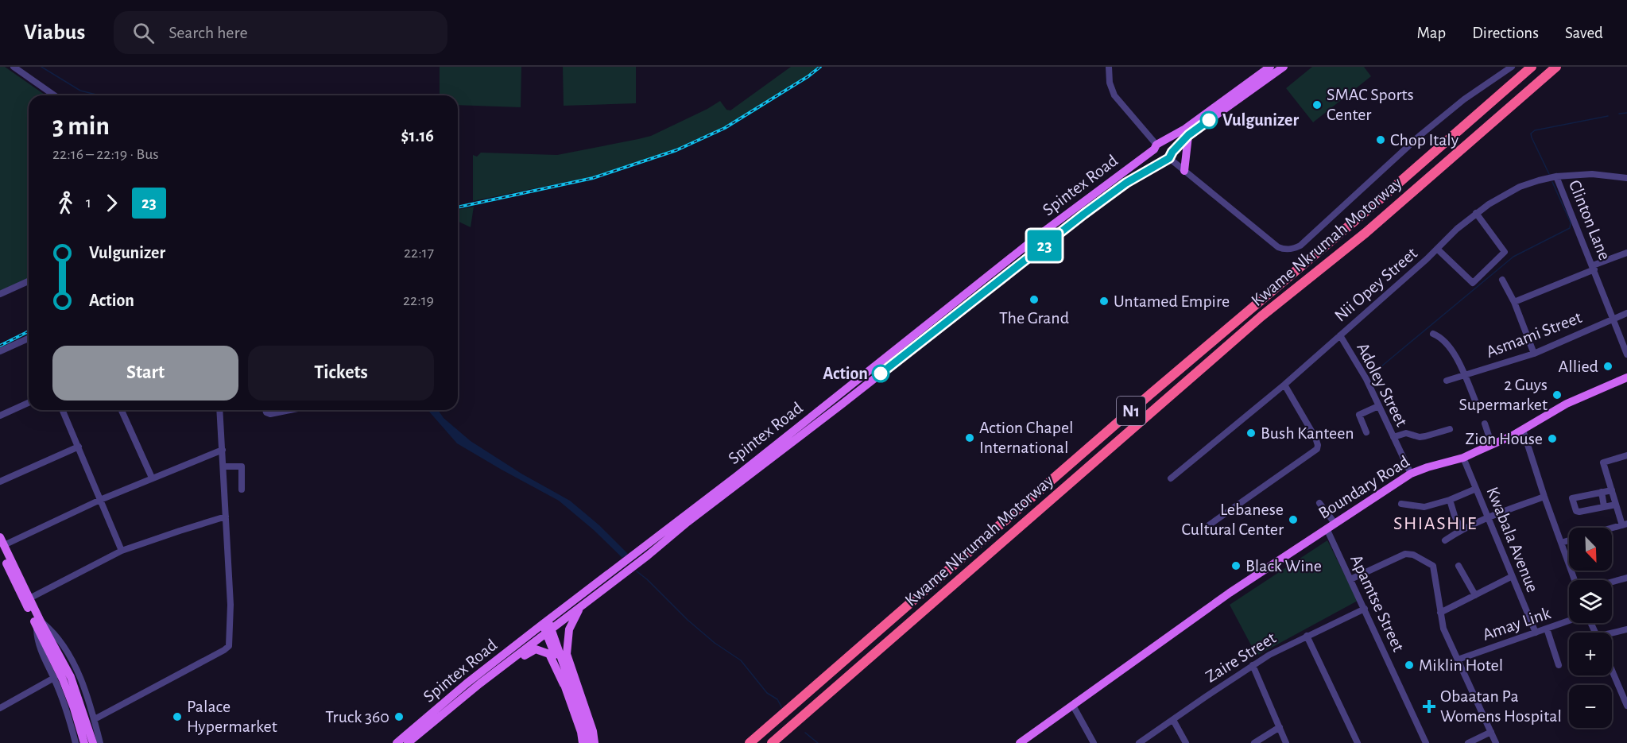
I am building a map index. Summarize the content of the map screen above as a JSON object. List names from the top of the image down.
{
  "streets": {
    "highway": ["Kwame Nkrumah Motorway", "N1"],
    "main road": ["Spintex Road", "Boundary Road"],
    "street": [
      "Clinton Lane",
      "Nii Opey Street",
      "Asmami Street",
      "Adoley Street",
      "Kwabala Avenue",
      "Apamtse Street",
      "Amay Link",
      "Zaire Street"
    ]
  },
  "crossings": [
    ["Clinton Lane", "Nii Opey Street"],
    ["Clinton Lane", "Asmami Street"],
    ["Nii Opey Street", "Adoley Street"],
    ["Adoley Street", "Boundary Road"],
    ["Boundary Road", "Kwabala Avenue"],
    ["Boundary Road", "Apamtse Street"],
    ["Kwabala Avenue", "Amay Link"],
    ["Apamtse Street", "Zaire Street"]
  ],
  "districts": ["SHIASHIE"],
  "places": {
    "other": [
      "SMAC Sports Center",
      "Vulgunizer",
      "Chop Italy",
      "The Grand",
      "Untamed Empire",
      "Allied",
      "Action",
      "2 Guys Supermarket",
      "Bush Kanteen",
      "Action Chapel International",
      "Zion House",
      "Lebanese Cultural Center",
      "Black Wine",
      "Miklin Hotel",
      "Palace Hypermarket",
      "Truck 360"
    ],
    "health": ["Obaatan Pa Womens Hospital"]
  },
  "lines": ["bus line 23"],
  "north": "bottom right",
  "page": {
    "header": "Viabus",
    "search": "Search here",
    "nav": ["Map", "Directions", "Saved"],
    "on_map": "23",
    "heading": ["3 min", "22:16 – 22:19 · Bus", "$1.16"],
    "legs": ["1", "23"],
    "list": [
      {
        "name": "Vulgunizer",
        "value": "22:17"
      },
      {
        "name": "Action",
        "value": "22:19"
      }
    ],
    "buttons": ["Start", "Tickets"],
    "map_buttons": ["+", "−"]
  }
}
